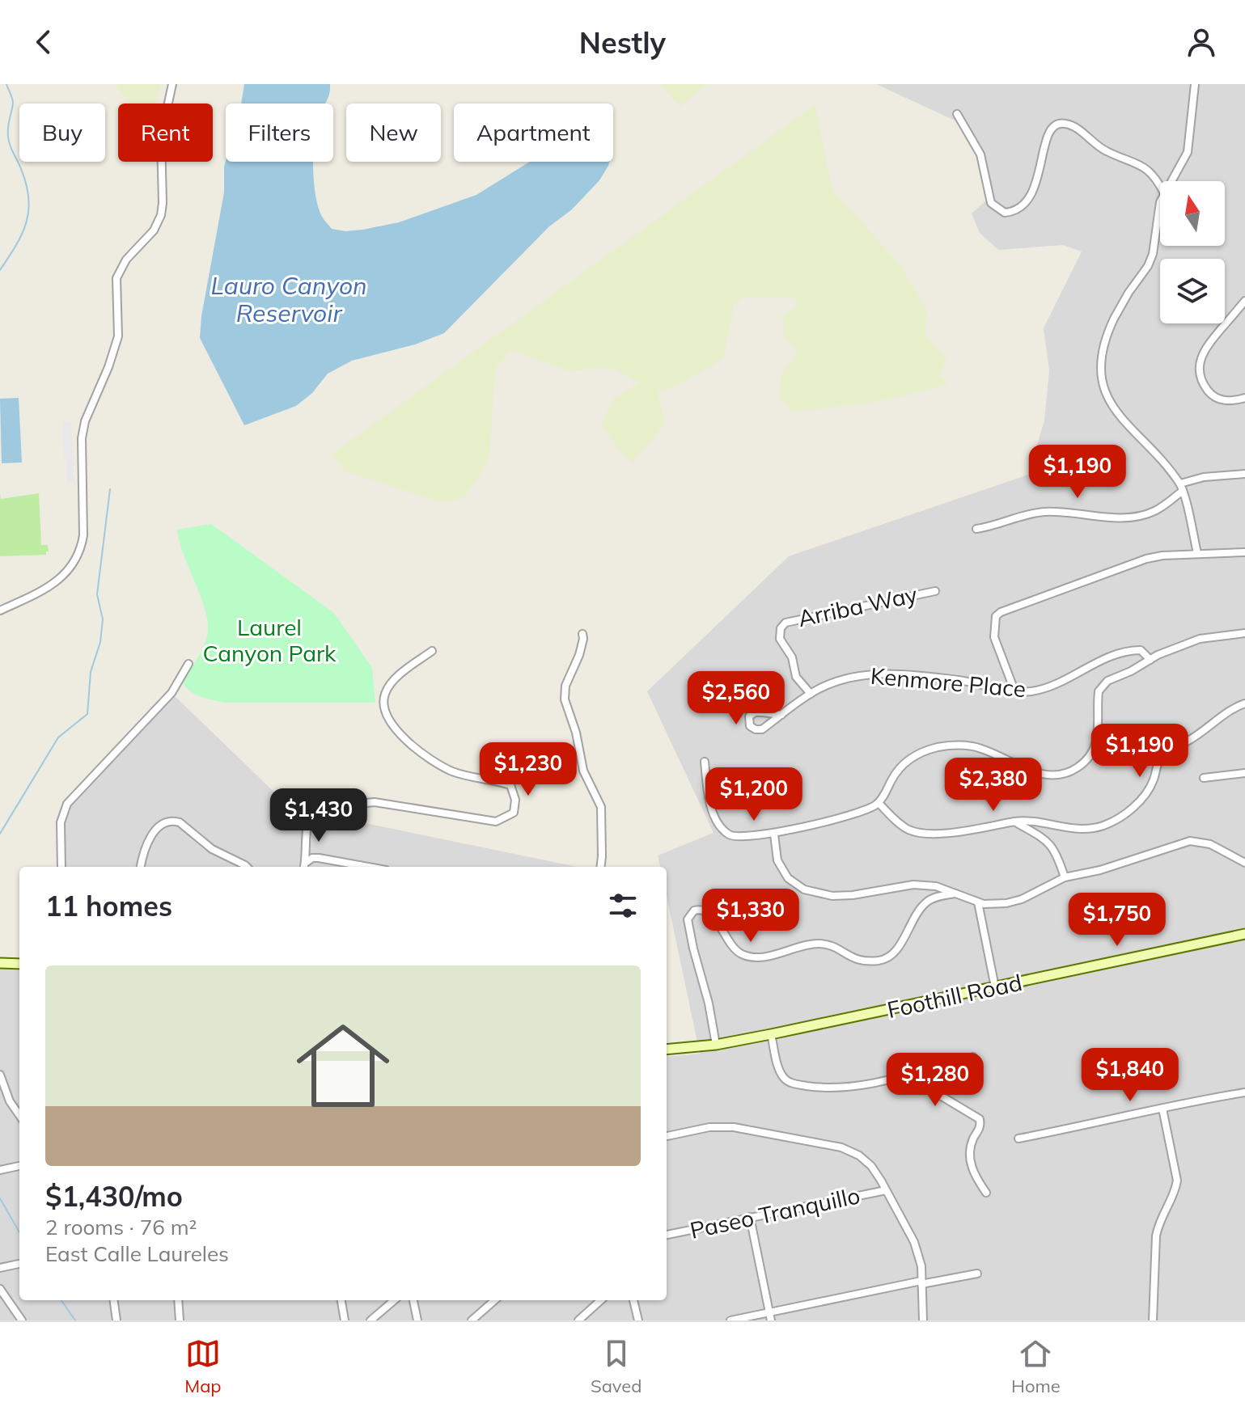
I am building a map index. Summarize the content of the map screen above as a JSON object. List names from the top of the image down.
{
  "streets": {
    "main road": ["Foothill Road"],
    "street": ["Arriba Way", "Kenmore Place", "Paseo Tranquillo"]
  },
  "crossings": [
    ["Arriba Way", "Kenmore Place"]
  ],
  "water": ["Lauro Canyon Reservoir"],
  "parks": ["Laurel Canyon Park"],
  "north": "top",
  "page": {
    "header": "Nestly",
    "chip": [
      "Buy",
      "Rent",
      "Filters",
      "New",
      "Apartment"
    ],
    "price": [
      "$1,190",
      "$2,560",
      "$1,190",
      "$1,230",
      "$2,380",
      "$1,200",
      "$1,430",
      "$1,330",
      "$1,750",
      "$1,840",
      "$1,280"
    ],
    "heading": "11 homes",
    "list": [
      {
        "name": "$1,430/mo",
        "note": "2 rooms · 76 m² · East Calle Laureles"
      }
    ],
    "tabs": ["Map", "Saved", "Home"]
  }
}
